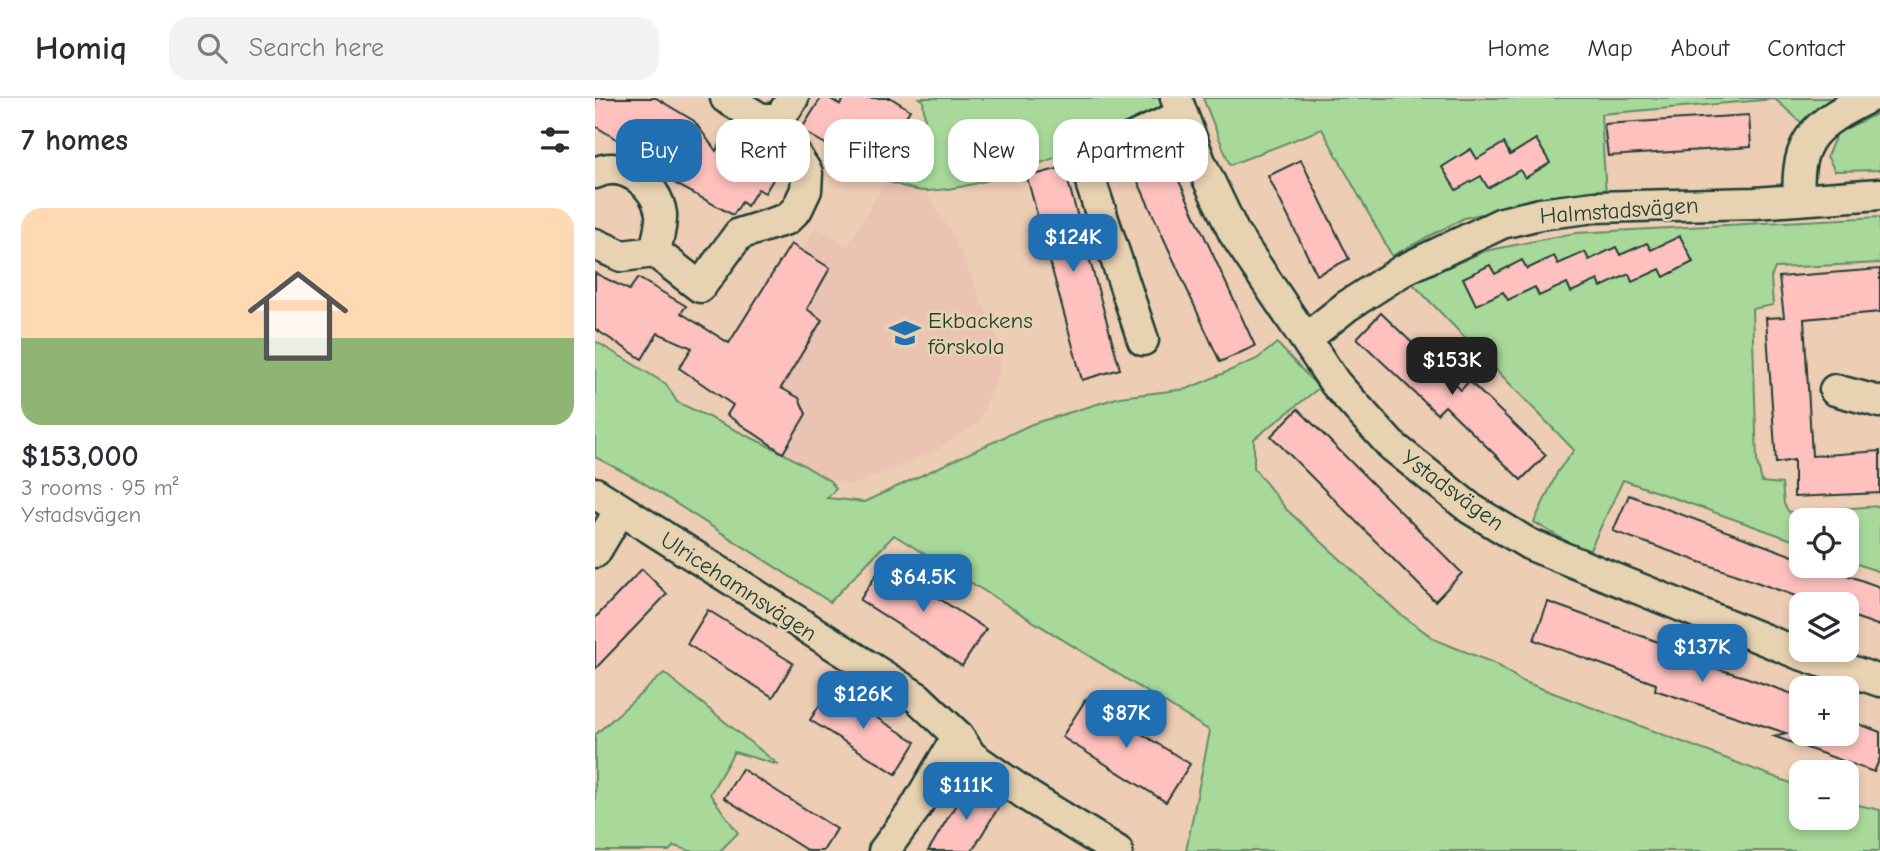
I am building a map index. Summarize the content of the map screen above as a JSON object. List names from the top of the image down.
{
  "streets": {
    "street": ["Halmstadsvägen", "Ystadsvägen", "Ulricehamnsvägen"]
  },
  "crossings": [
    ["Halmstadsvägen", "Ystadsvägen"]
  ],
  "places": {
    "school or university": ["Ekbackens förskola"]
  },
  "page": {
    "header": "Homiq",
    "search": "Search here",
    "nav": [
      "Home",
      "Map",
      "About",
      "Contact"
    ],
    "heading": "7 homes",
    "chip": [
      "Buy",
      "Rent",
      "Filters",
      "New",
      "Apartment"
    ],
    "list": [
      {
        "name": "$153,000",
        "note": "3 rooms · 95 m² · Ystadsvägen"
      }
    ],
    "price": [
      "$124K",
      "$153K",
      "$64.5K",
      "$137K",
      "$126K",
      "$87K",
      "$111K"
    ],
    "map_buttons": ["+", "−"]
  }
}
